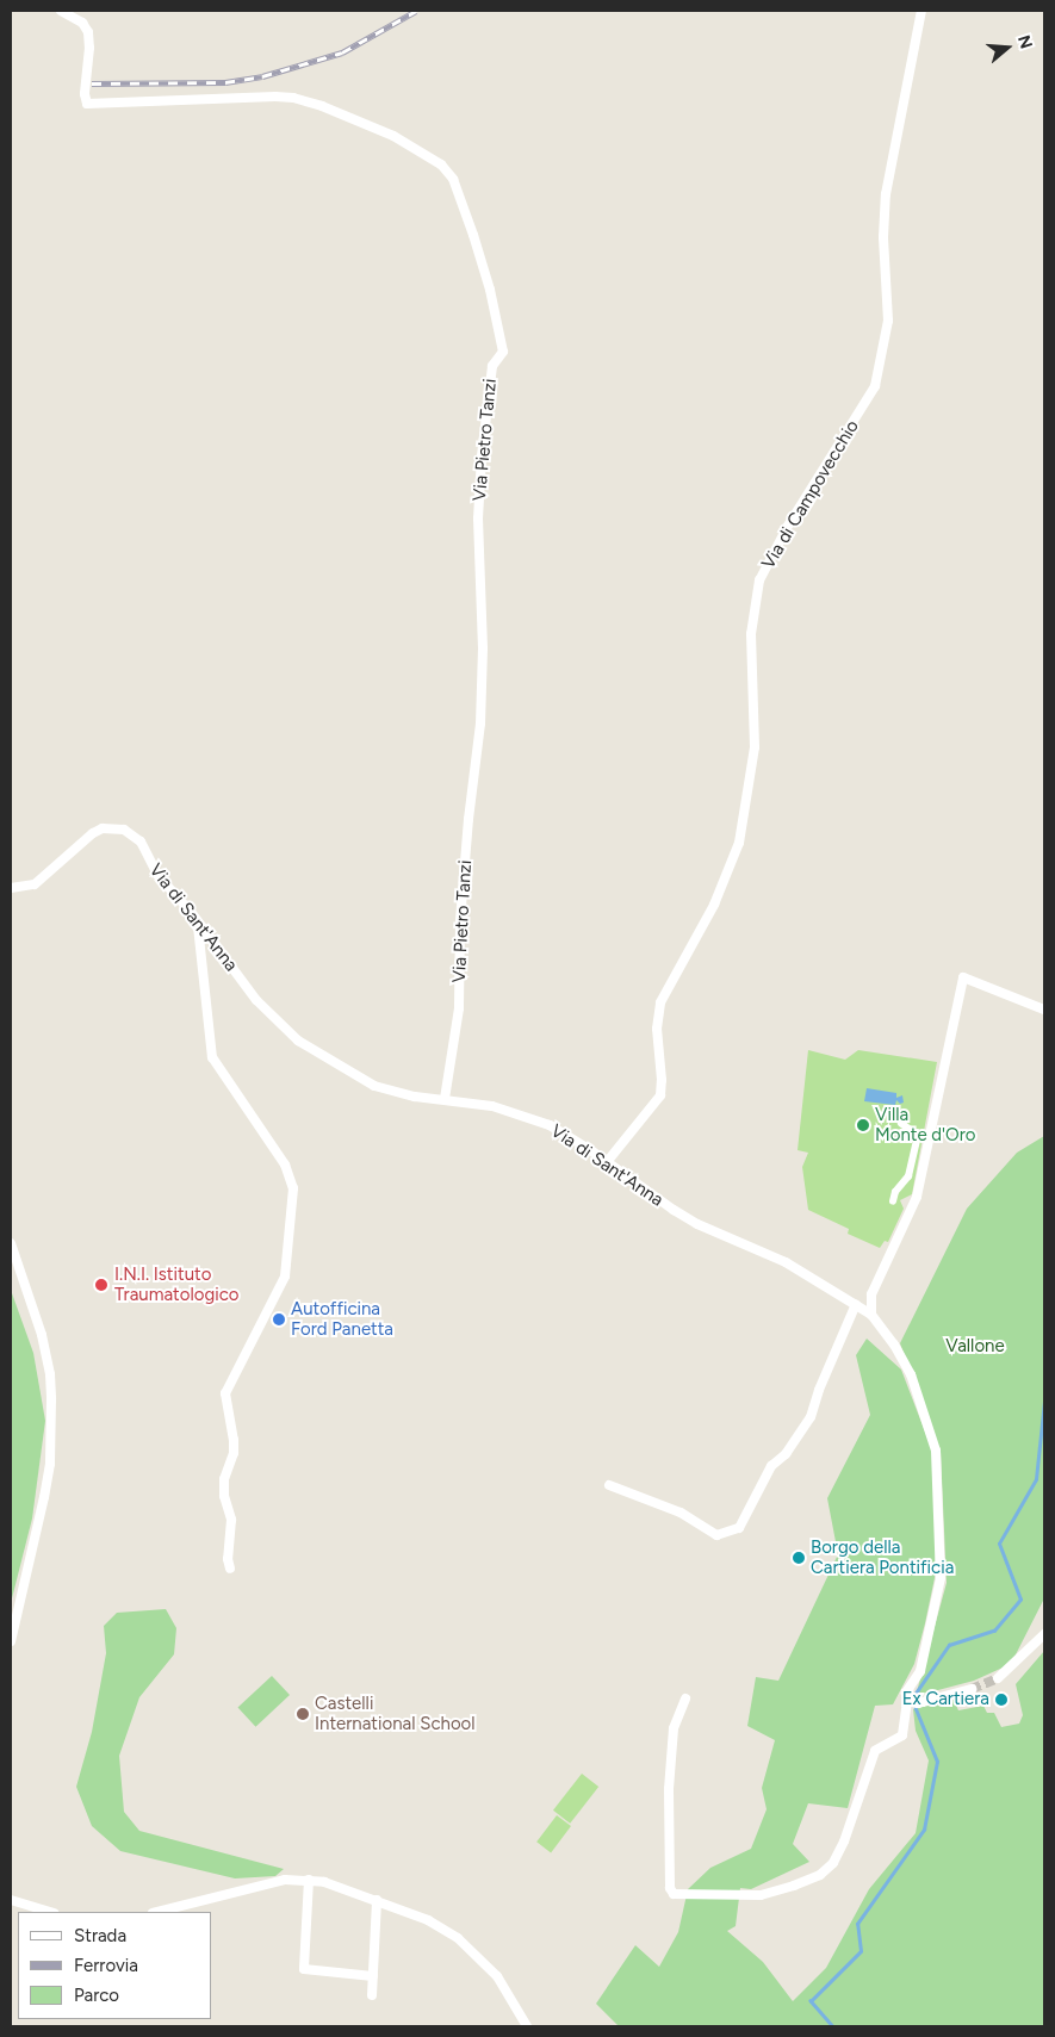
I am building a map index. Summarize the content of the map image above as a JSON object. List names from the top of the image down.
{
  "streets": {
    "street": ["Via Pietro Tanzi", "Via di Campovecchio", "Via di Sant'Anna"]
  },
  "crossings": [
    ["Via Pietro Tanzi", "Via di Sant'Anna"],
    ["Via di Campovecchio", "Via di Sant'Anna"]
  ],
  "parks": ["Vallone"],
  "places": [
    "Villa Monte d'Oro",
    "I.N.I. Istituto Traumatologico",
    "Autofficina Ford Panetta",
    "Borgo della Cartiera Pontificia",
    "Ex Cartiera",
    "Castelli International School"
  ],
  "legend": ["Strada", "Ferrovia", "Parco"],
  "north": "right"
}
